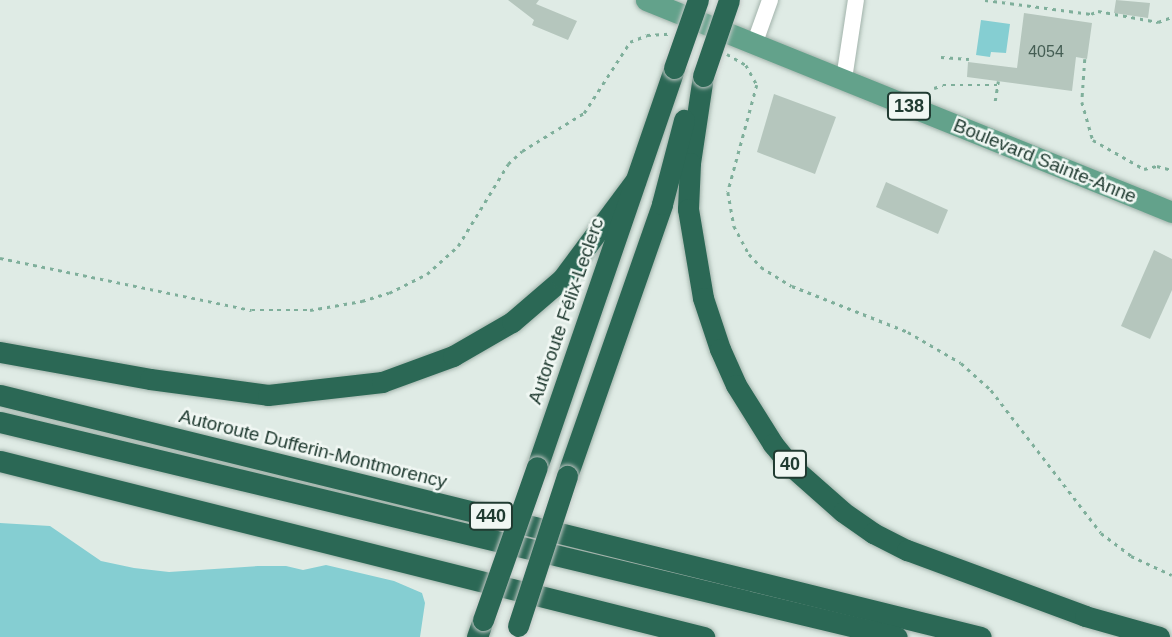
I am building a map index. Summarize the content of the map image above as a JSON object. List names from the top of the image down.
{
  "streets": {
    "highway": [
      "Autoroute Félix-Leclerc",
      "Autoroute Dufferin-Montmorency",
      "40",
      "440"
    ],
    "main road": ["138", "Boulevard Sainte-Anne"]
  },
  "house_numbers": ["4054"]
}
